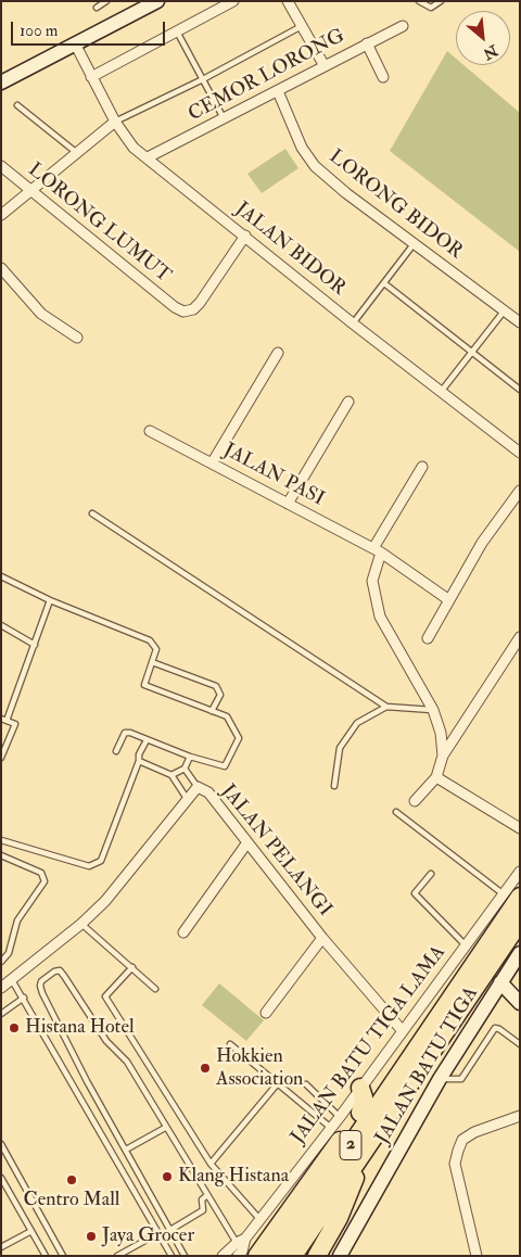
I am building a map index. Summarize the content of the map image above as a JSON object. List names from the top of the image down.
{
  "streets": {
    "highway": ["2"],
    "street": [
      "CEMOR LORONG",
      "LORONG BIDOR",
      "LORONG LUMUT",
      "JALAN BIDOR",
      "JALAN PASI",
      "JALAN PELANGI",
      "JALAN BATU TIGA LAMA",
      "JALAN BATU TIGA"
    ]
  },
  "crossings": [
    ["CEMOR LORONG", "LORONG BIDOR"],
    ["CEMOR LORONG", "JALAN BIDOR"],
    ["LORONG LUMUT", "JALAN BIDOR"],
    ["JALAN PELANGI", "JALAN BATU TIGA LAMA"],
    ["JALAN BATU TIGA LAMA", "2"]
  ],
  "places": [
    "Histana Hotel",
    "Hokkien Association",
    "Klang Histana",
    "Centro Mall",
    "Jaya Grocer"
  ],
  "scale_bar": "100 m",
  "north": "bottom right"
}
